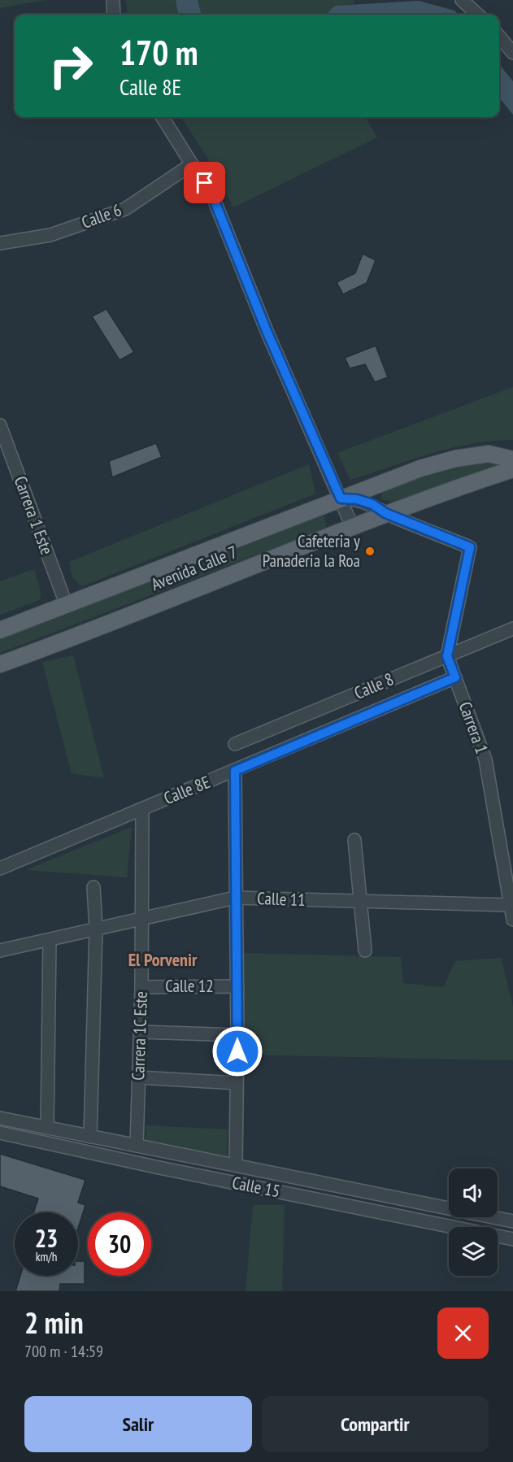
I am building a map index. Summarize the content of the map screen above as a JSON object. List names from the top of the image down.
{
  "streets": {
    "main road": ["Avenida Calle 7"],
    "street": [
      "Calle 6",
      "Carrera 1 Este",
      "Calle 8",
      "Carrera 1",
      "Calle 8E",
      "Calle 11",
      "Calle 12",
      "Carrera 1C Este",
      "Calle 15"
    ]
  },
  "crossings": [
    ["Carrera 1 Este", "Avenida Calle 7"],
    ["Calle 8", "Carrera 1"],
    ["Carrera 1", "Calle 8E"],
    ["Carrera 1", "Calle 11"],
    ["Calle 8E", "Carrera 1C Este"],
    ["Calle 11", "Carrera 1C Este"],
    ["Calle 12", "Carrera 1C Este"],
    ["Carrera 1C Este", "Calle 15"]
  ],
  "districts": ["El Porvenir"],
  "places": ["Cafeteria y Panaderia la Roa"],
  "page": {
    "turn": ["170 m", "Calle 8E"],
    "speed": "23 km/h",
    "limit": "30",
    "heading": ["2 min", "700 m · 14:59"],
    "buttons": ["Salir", "Compartir"]
  }
}
